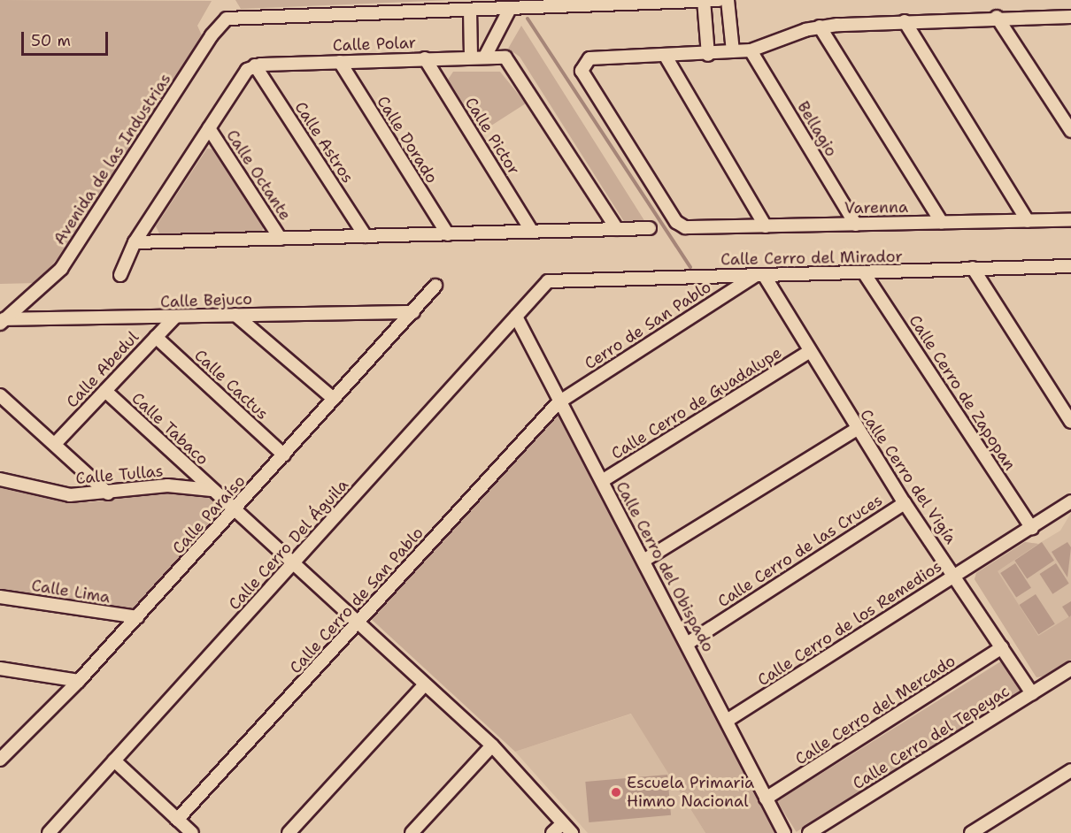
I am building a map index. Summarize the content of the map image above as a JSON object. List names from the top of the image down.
{
  "streets": {
    "street": [
      "Calle Polar",
      "Bellagio",
      "Calle Pictor",
      "Calle Dorado",
      "Calle Astros",
      "Avenida de las Industrias",
      "Calle Octante",
      "Varenna",
      "Calle Cerro del Mirador",
      "Calle Bejuco",
      "Cerro de San Pablo",
      "Calle Abedul",
      "Calle Cactus",
      "Calle Cerro de Zapopan",
      "Calle Cerro de Guadalupe",
      "Calle Tabaco",
      "Calle Tullas",
      "Calle Cerro del Vigía",
      "Calle Paraíso",
      "Calle Cerro Del Águila",
      "Calle Cerro de las Cruces",
      "Calle Cerro del Obispado",
      "Calle Lima",
      "Calle Cerro de San Pablo",
      "Calle Cerro de los Remedios",
      "Calle Cerro del Mercado",
      "Calle Cerro del Tepeyac"
    ]
  },
  "crossings": [
    ["Calle Polar", "Calle Pictor"],
    ["Calle Polar", "Calle Dorado"],
    ["Calle Polar", "Calle Astros"],
    ["Bellagio", "Varenna"],
    ["Avenida de las Industrias", "Calle Bejuco"],
    ["Calle Cerro del Mirador", "Cerro de San Pablo"],
    ["Calle Cerro del Mirador", "Calle Cerro de Zapopan"],
    ["Calle Cerro del Mirador", "Calle Cerro del Vigía"],
    ["Calle Cerro del Mirador", "Calle Cerro Del Águila"],
    ["Calle Bejuco", "Calle Abedul"],
    ["Calle Bejuco", "Calle Paraíso"],
    ["Cerro de San Pablo", "Calle Cerro del Vigía"],
    ["Cerro de San Pablo", "Calle Cerro del Obispado"],
    ["Cerro de San Pablo", "Calle Cerro de San Pablo"],
    ["Calle Abedul", "Calle Cactus"],
    ["Calle Abedul", "Calle Tabaco"],
    ["Calle Cactus", "Calle Paraíso"],
    ["Calle Cerro de Zapopan", "Calle Cerro de los Remedios"],
    ["Calle Cerro de Guadalupe", "Calle Cerro del Vigía"],
    ["Calle Cerro de Guadalupe", "Calle Cerro del Obispado"],
    ["Calle Tabaco", "Calle Tullas"],
    ["Calle Tabaco", "Calle Paraíso"],
    ["Calle Tabaco", "Calle Cerro Del Águila"],
    ["Calle Tabaco", "Calle Cerro de San Pablo"],
    ["Calle Cerro del Vigía", "Calle Cerro de las Cruces"],
    ["Calle Cerro del Vigía", "Calle Cerro de los Remedios"],
    ["Calle Cerro del Vigía", "Calle Cerro del Mercado"],
    ["Calle Cerro del Vigía", "Calle Cerro del Tepeyac"],
    ["Calle Paraíso", "Calle Lima"],
    ["Calle Cerro Del Águila", "Calle Cerro del Obispado"],
    ["Calle Cerro de las Cruces", "Calle Cerro del Obispado"],
    ["Calle Cerro del Obispado", "Calle Cerro de San Pablo"],
    ["Calle Cerro del Obispado", "Calle Cerro de los Remedios"],
    ["Calle Cerro del Obispado", "Calle Cerro del Mercado"]
  ],
  "places": ["Escuela Primaria Himno Nacional"],
  "scale_bar": "50 m"
}
